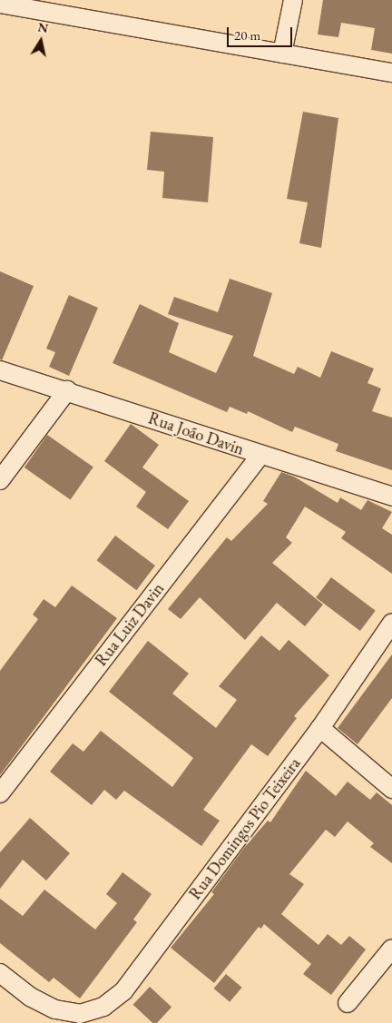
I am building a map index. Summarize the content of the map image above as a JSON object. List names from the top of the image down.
{
  "streets": {
    "street": ["Rua João Davin", "Rua Luiz Davin", "Rua Domingos Pio Teixeira"]
  },
  "crossings": [
    ["Rua João Davin", "Rua Luiz Davin"]
  ],
  "scale_bar": "20 m",
  "north": "top"
}
